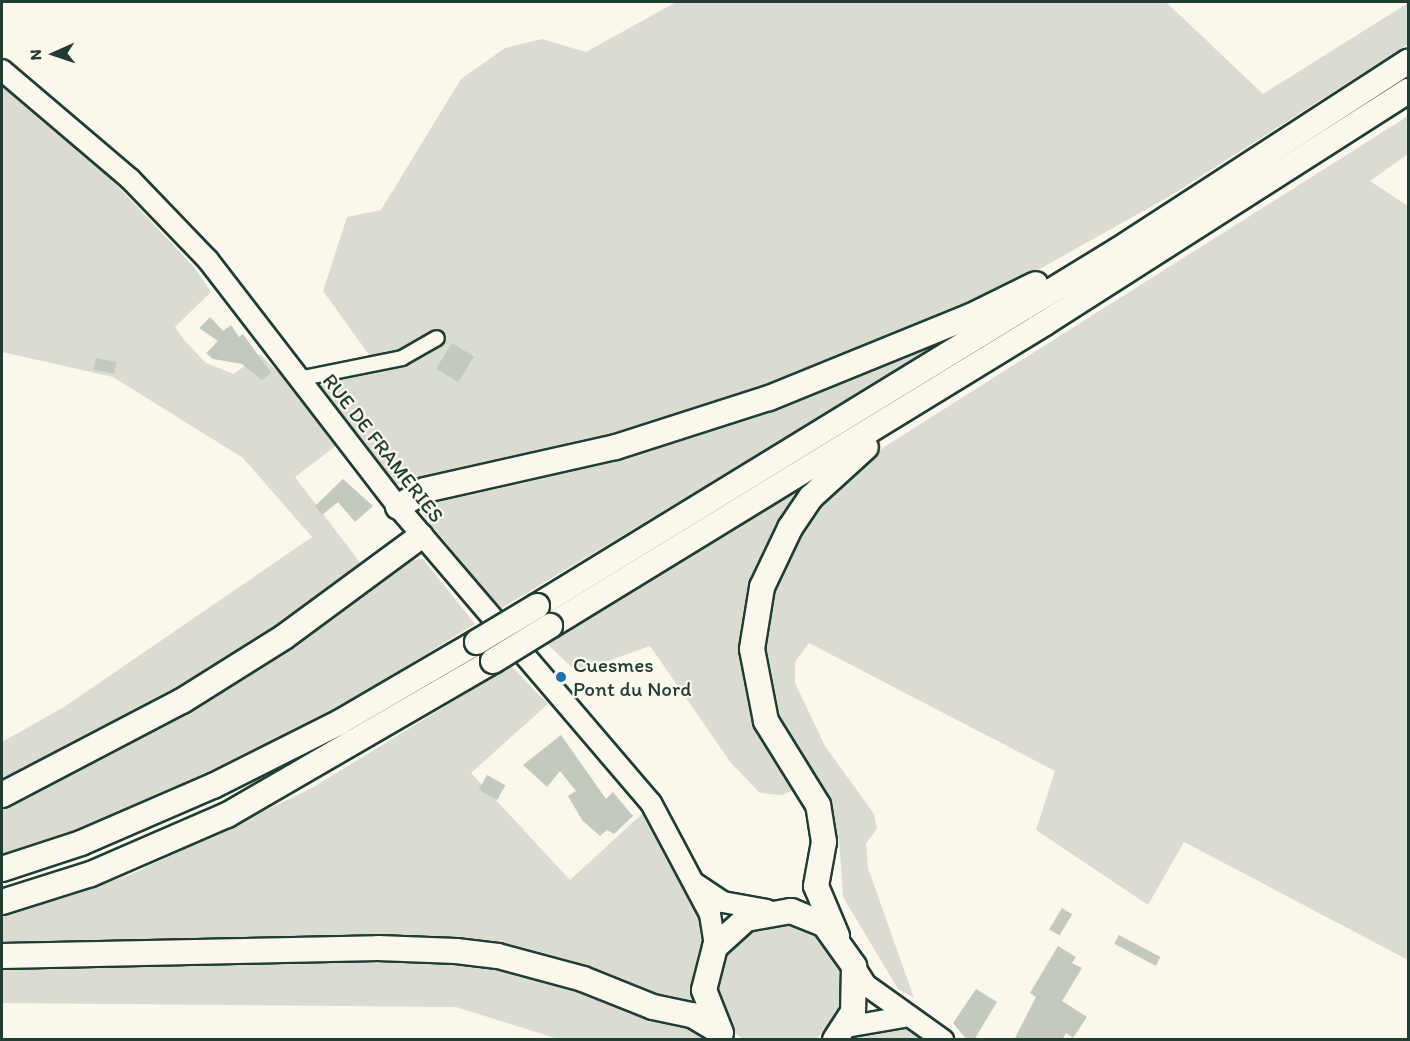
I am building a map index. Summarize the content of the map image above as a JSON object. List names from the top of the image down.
{
  "streets": {
    "main road": ["RUE DE FRAMERIES"]
  },
  "places": ["Cuesmes Pont du Nord"],
  "north": "left"
}
